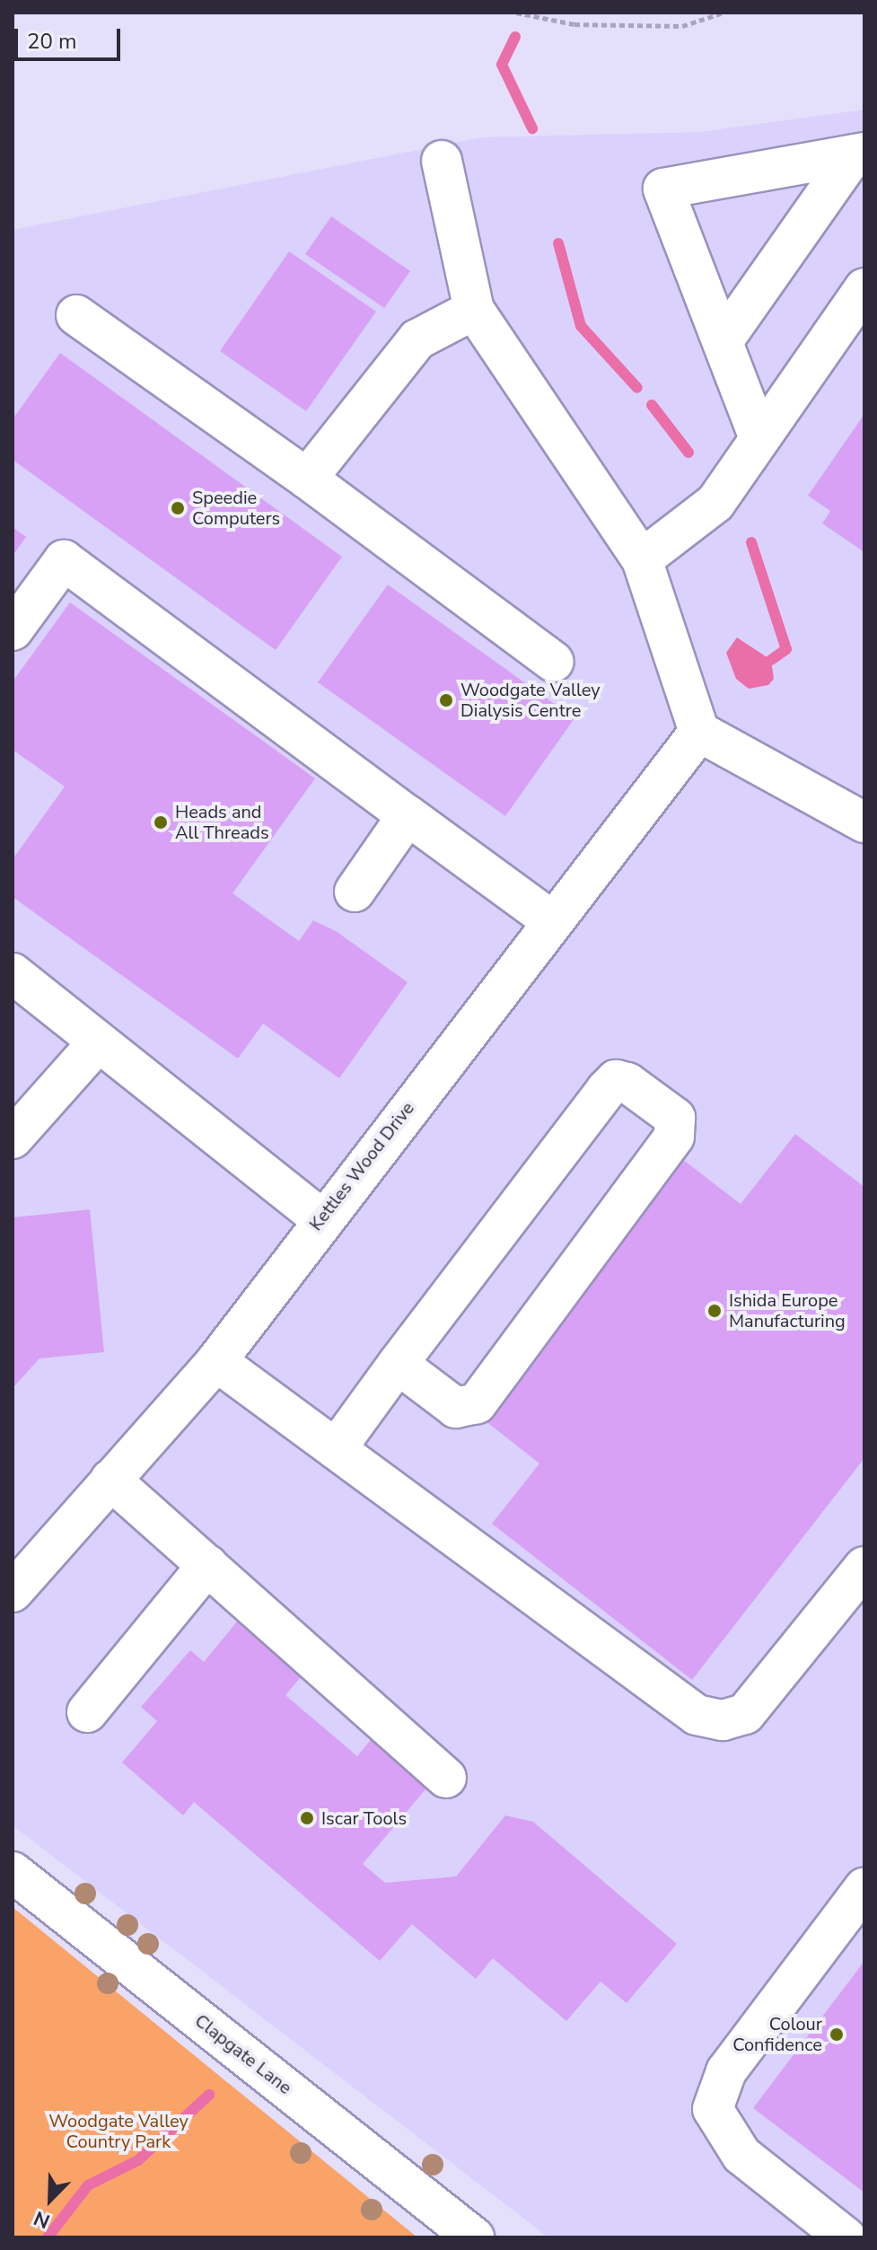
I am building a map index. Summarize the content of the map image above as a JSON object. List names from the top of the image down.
{
  "streets": {
    "street": ["Kettles Wood Drive", "Clapgate Lane"]
  },
  "parks": ["Woodgate Valley Country Park"],
  "places": [
    "Speedie Computers",
    "Woodgate Valley Dialysis Centre",
    "Heads and All Threads",
    "Ishida Europe Manufacturing",
    "Iscar Tools",
    "Colour Confidence"
  ],
  "scale_bar": "20 m",
  "north": "bottom left"
}
